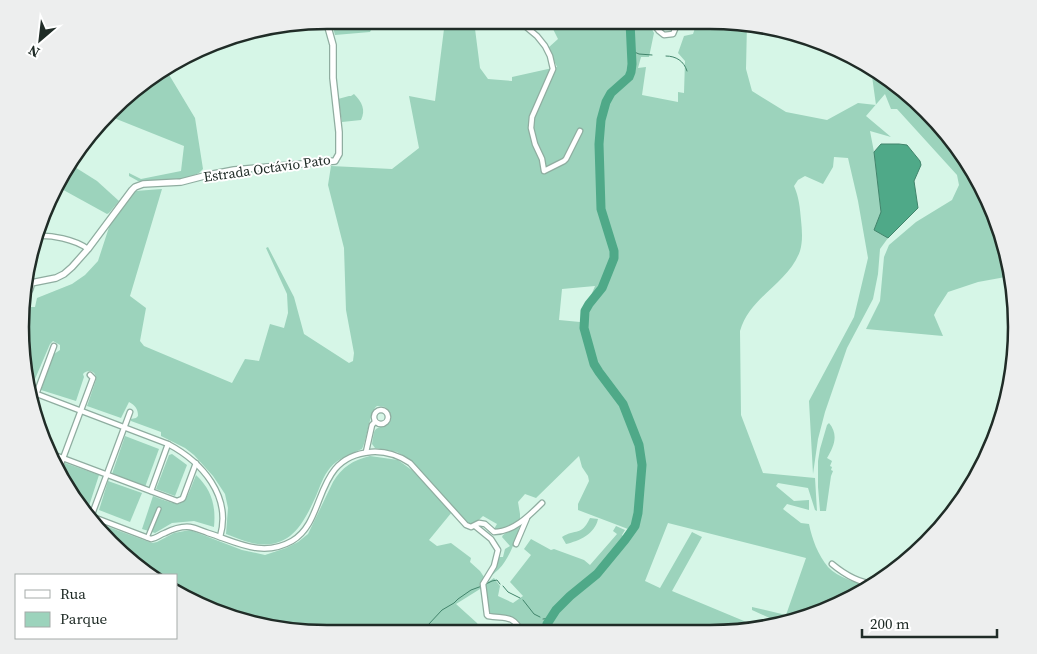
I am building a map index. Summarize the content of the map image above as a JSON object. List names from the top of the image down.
{
  "streets": {
    "street": ["Estrada Octávio Pato"]
  },
  "legend": ["Rua", "Parque"],
  "scale_bar": "200 m",
  "north": "bottom left"
}
